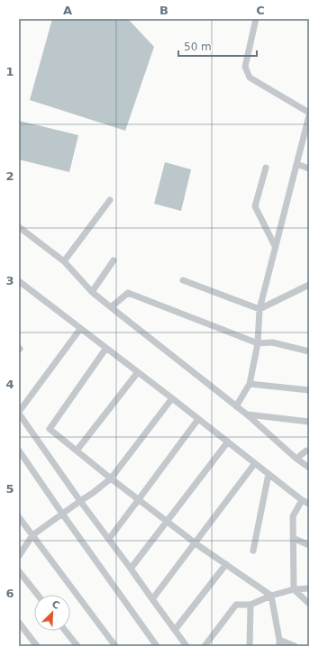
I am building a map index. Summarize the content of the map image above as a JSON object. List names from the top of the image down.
{
  "scale_bar": "50 m",
  "north": "top right",
  "grid": {
    "columns": ["A", "B", "C"],
    "rows": [
      "1",
      "2",
      "3",
      "4",
      "5",
      "6"
    ]
  }
}
